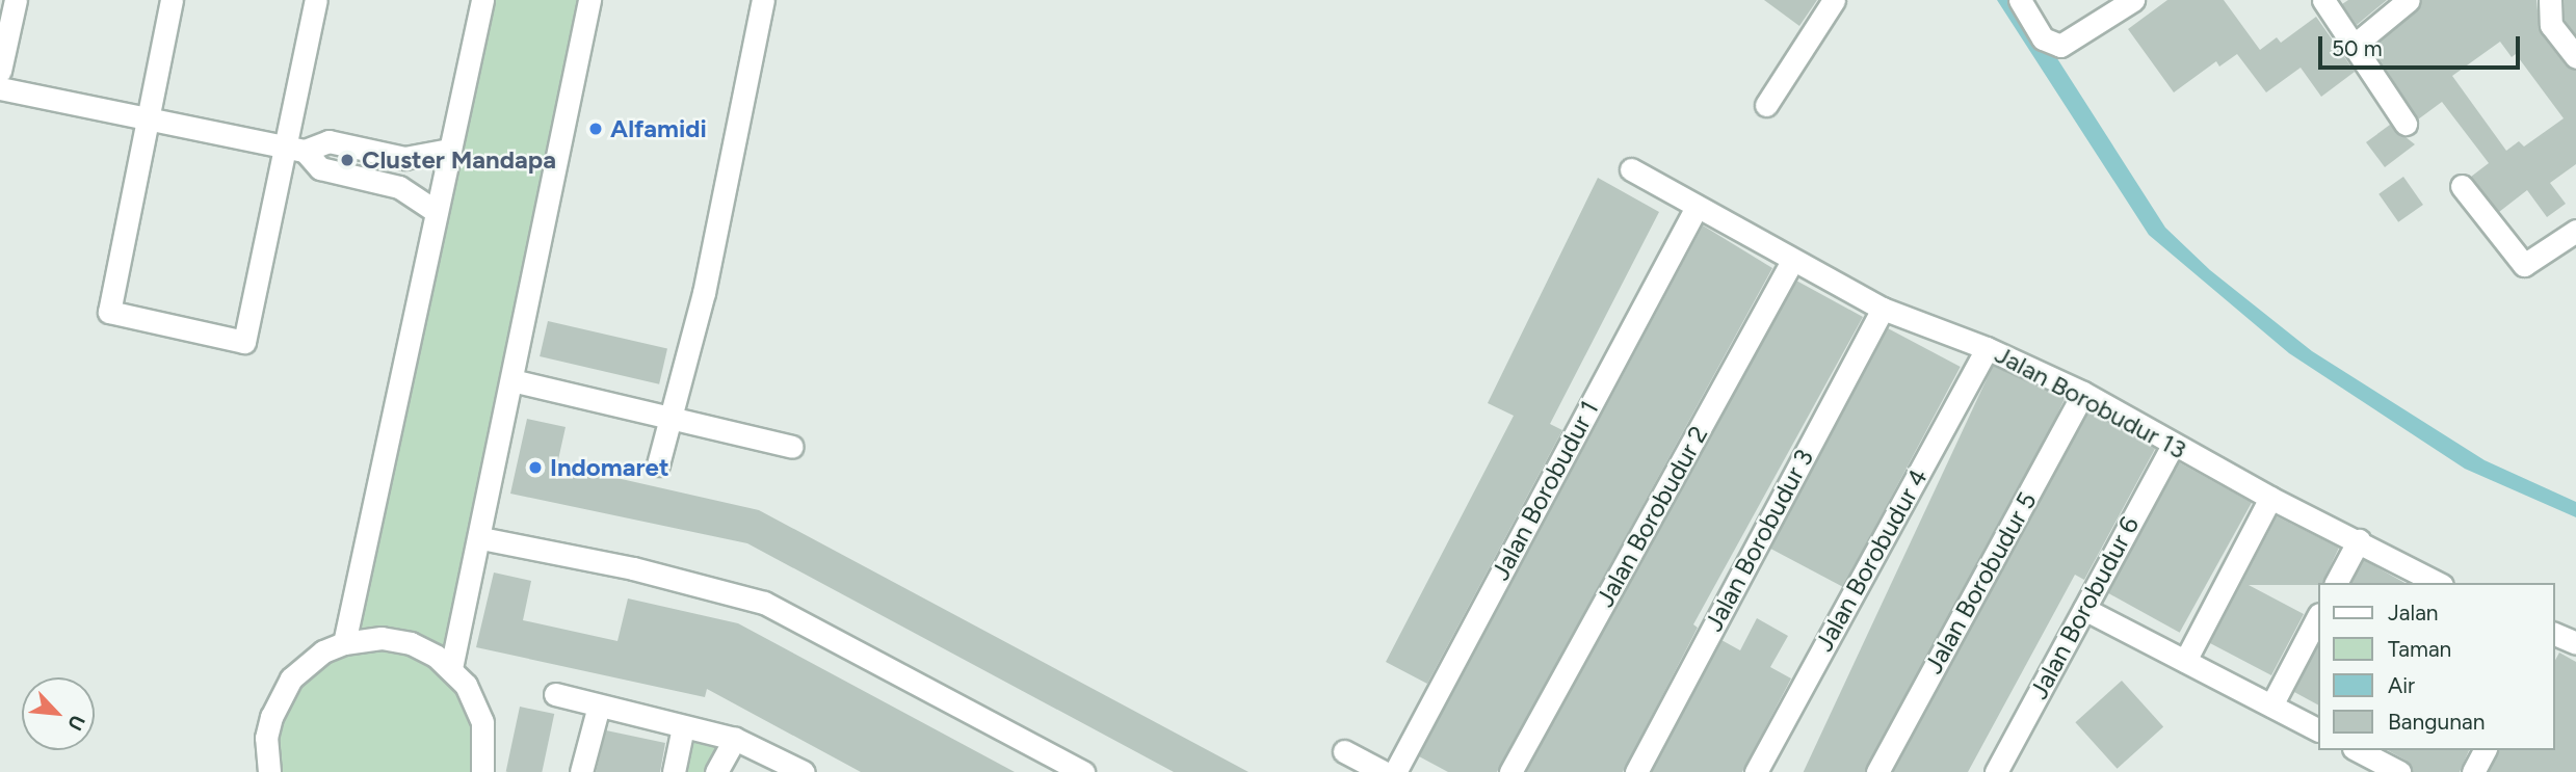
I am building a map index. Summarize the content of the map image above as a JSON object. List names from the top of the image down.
{
  "streets": {
    "street": [
      "Jalan Borobudur 13",
      "Jalan Borobudur 1",
      "Jalan Borobudur 2",
      "Jalan Borobudur 3",
      "Jalan Borobudur 4",
      "Jalan Borobudur 5",
      "Jalan Borobudur 6"
    ]
  },
  "crossings": [
    ["Jalan Borobudur 13", "Jalan Borobudur 1"],
    ["Jalan Borobudur 13", "Jalan Borobudur 2"],
    ["Jalan Borobudur 13", "Jalan Borobudur 3"],
    ["Jalan Borobudur 13", "Jalan Borobudur 4"],
    ["Jalan Borobudur 13", "Jalan Borobudur 5"],
    ["Jalan Borobudur 13", "Jalan Borobudur 6"]
  ],
  "places": ["Alfamidi", "Cluster Mandapa", "Indomaret"],
  "legend": [
    "Jalan",
    "Taman",
    "Air",
    "Bangunan"
  ],
  "scale_bar": "50 m",
  "north": "bottom right"
}
